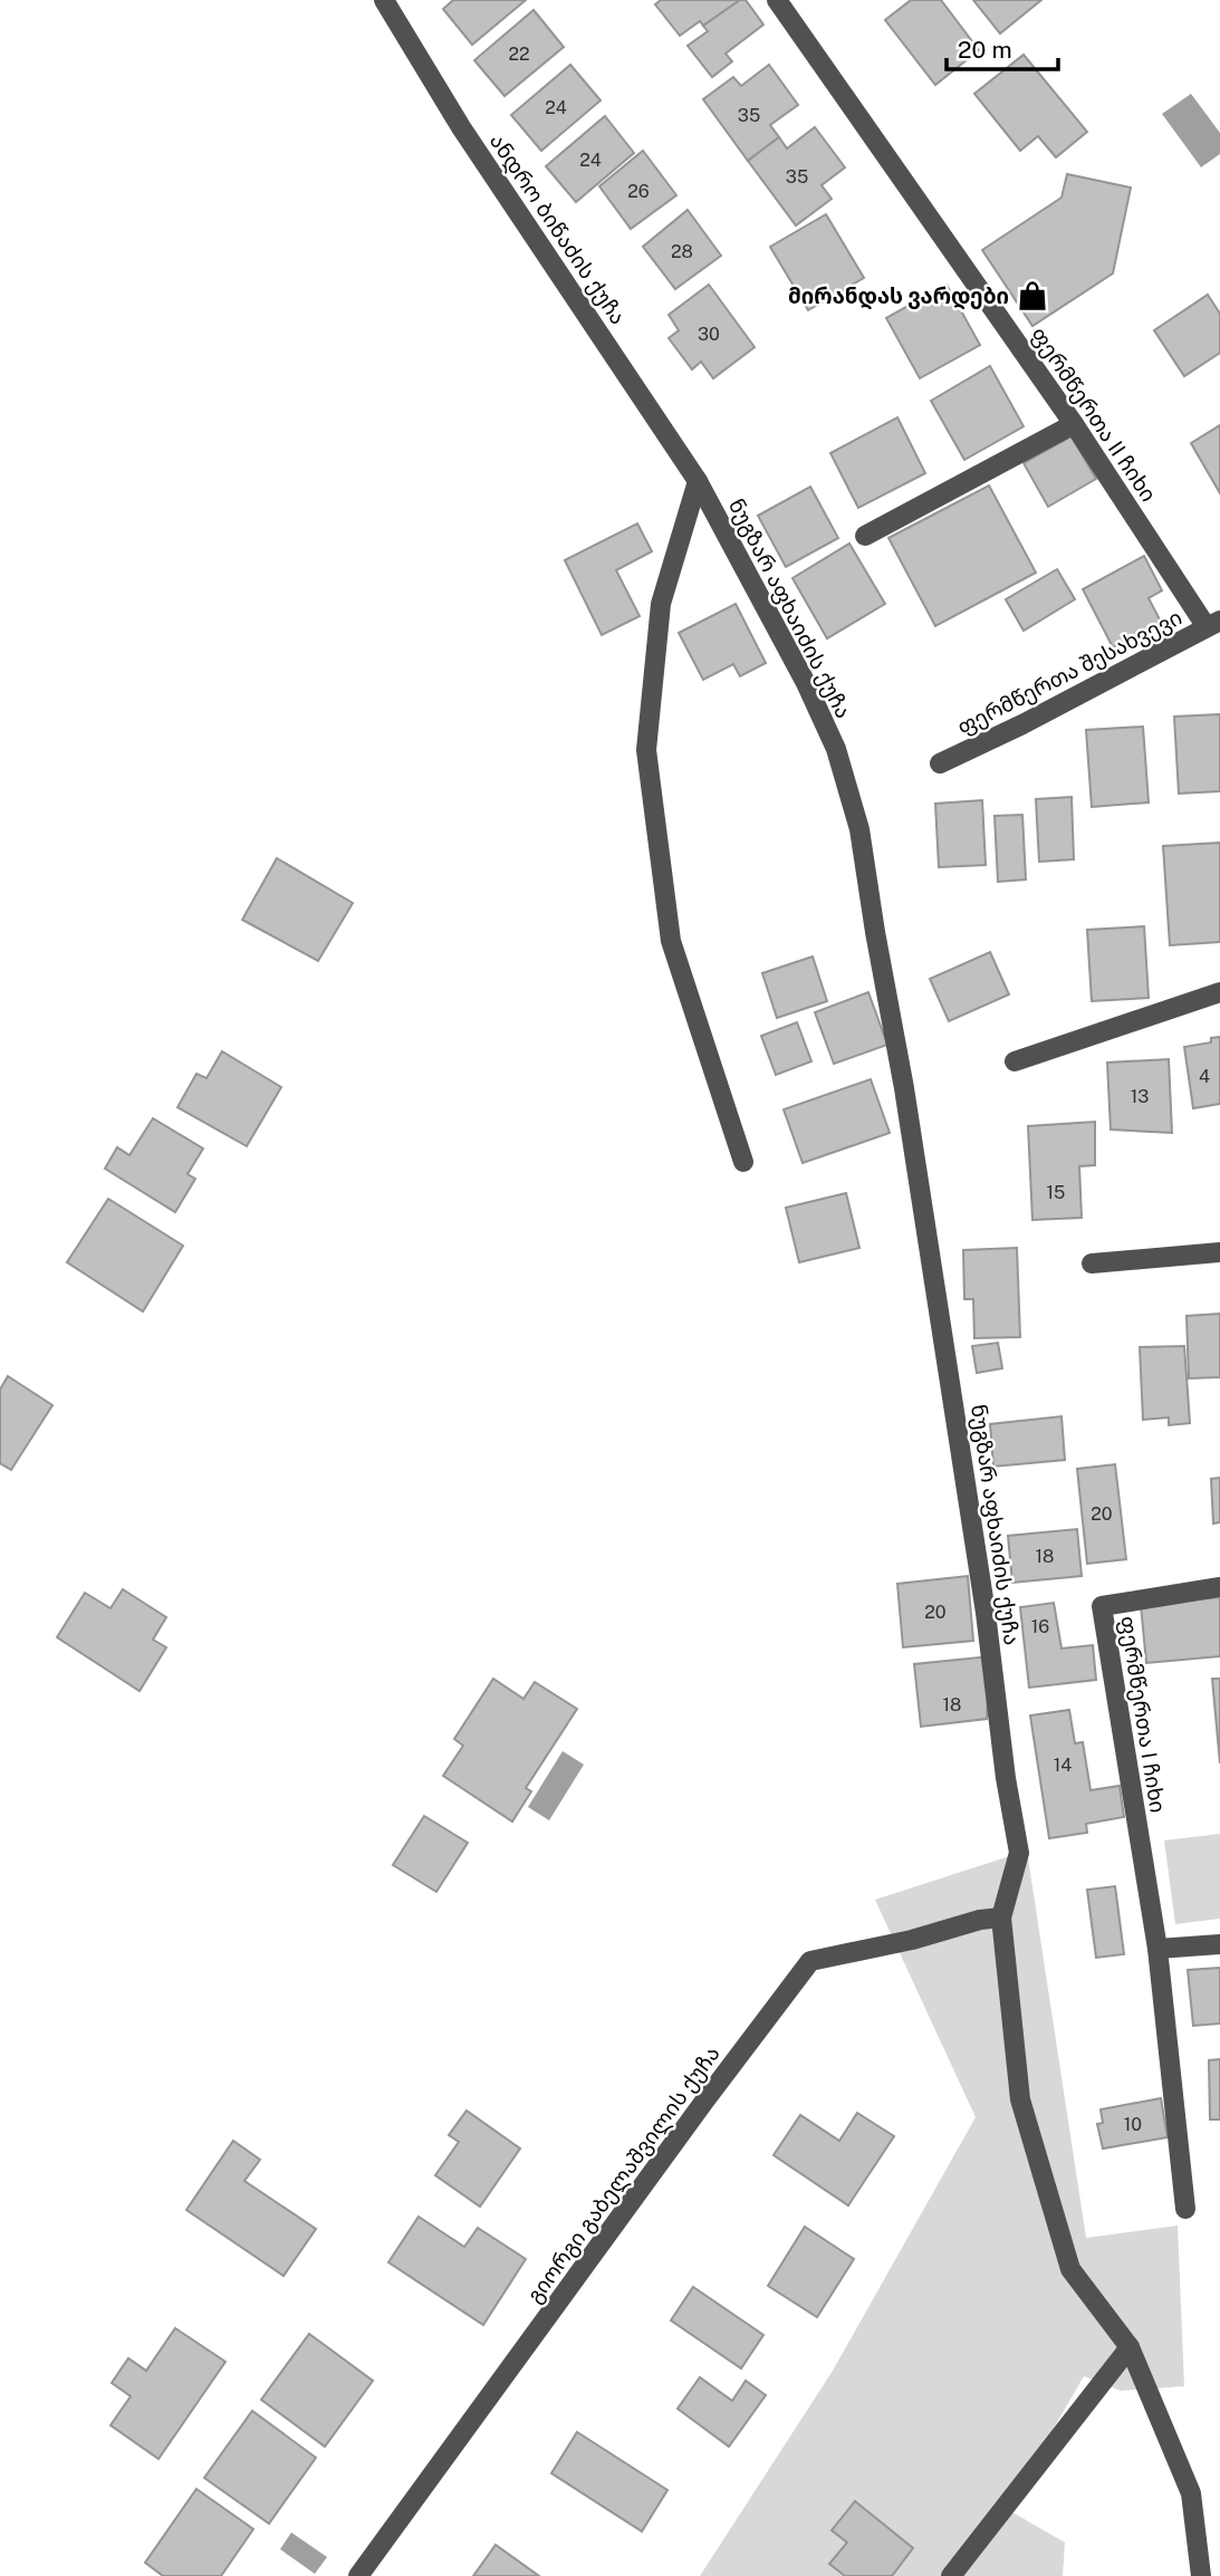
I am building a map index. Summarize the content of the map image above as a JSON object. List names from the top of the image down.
{
  "streets": {
    "street": [
      "ანდრო ბიწაძის ქუჩა",
      "ფერმწერთა II ჩიხი",
      "ნუგზარ აფხაიძის ქუჩა",
      "ფერმწერთა შესახვევი",
      "ფერმწერთა I ჩიხი",
      "გიორგი გაბელაშვილის ქუჩა"
    ]
  },
  "crossings": [
    ["ანდრო ბიწაძის ქუჩა", "ნუგზარ აფხაიძის ქუჩა"],
    ["ფერმწერთა II ჩიხი", "ფერმწერთა შესახვევი"],
    ["ნუგზარ აფხაიძის ქუჩა", "გიორგი გაბელაშვილის ქუჩა"]
  ],
  "places": {
    "shop": ["მირანდას ვარდები"]
  },
  "house_numbers": [
    "22",
    "24",
    "35",
    "24",
    "35",
    "26",
    "28",
    "30",
    "4",
    "13",
    "15",
    "20",
    "18",
    "20",
    "16",
    "18",
    "14",
    "10"
  ],
  "scale_bar": "20 m"
}
